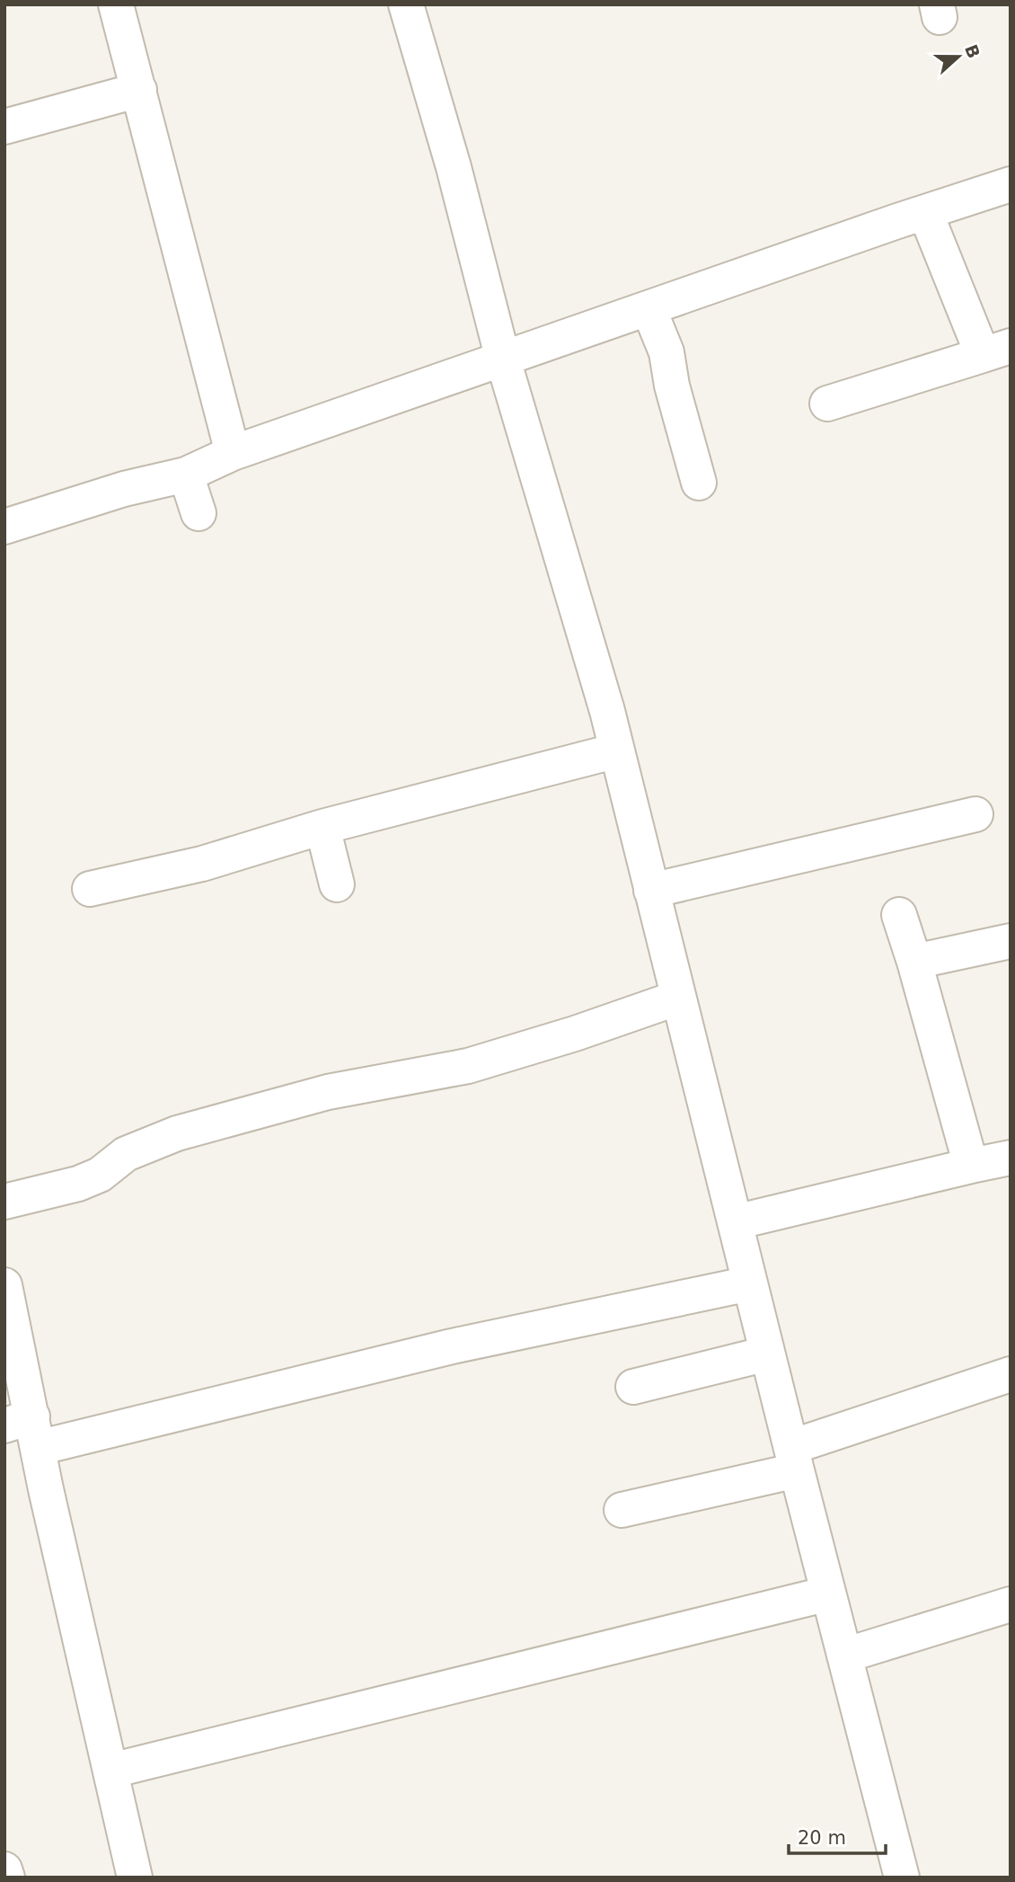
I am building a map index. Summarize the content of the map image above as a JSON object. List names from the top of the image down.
{
  "scale_bar": "20 m",
  "north": "right"
}
